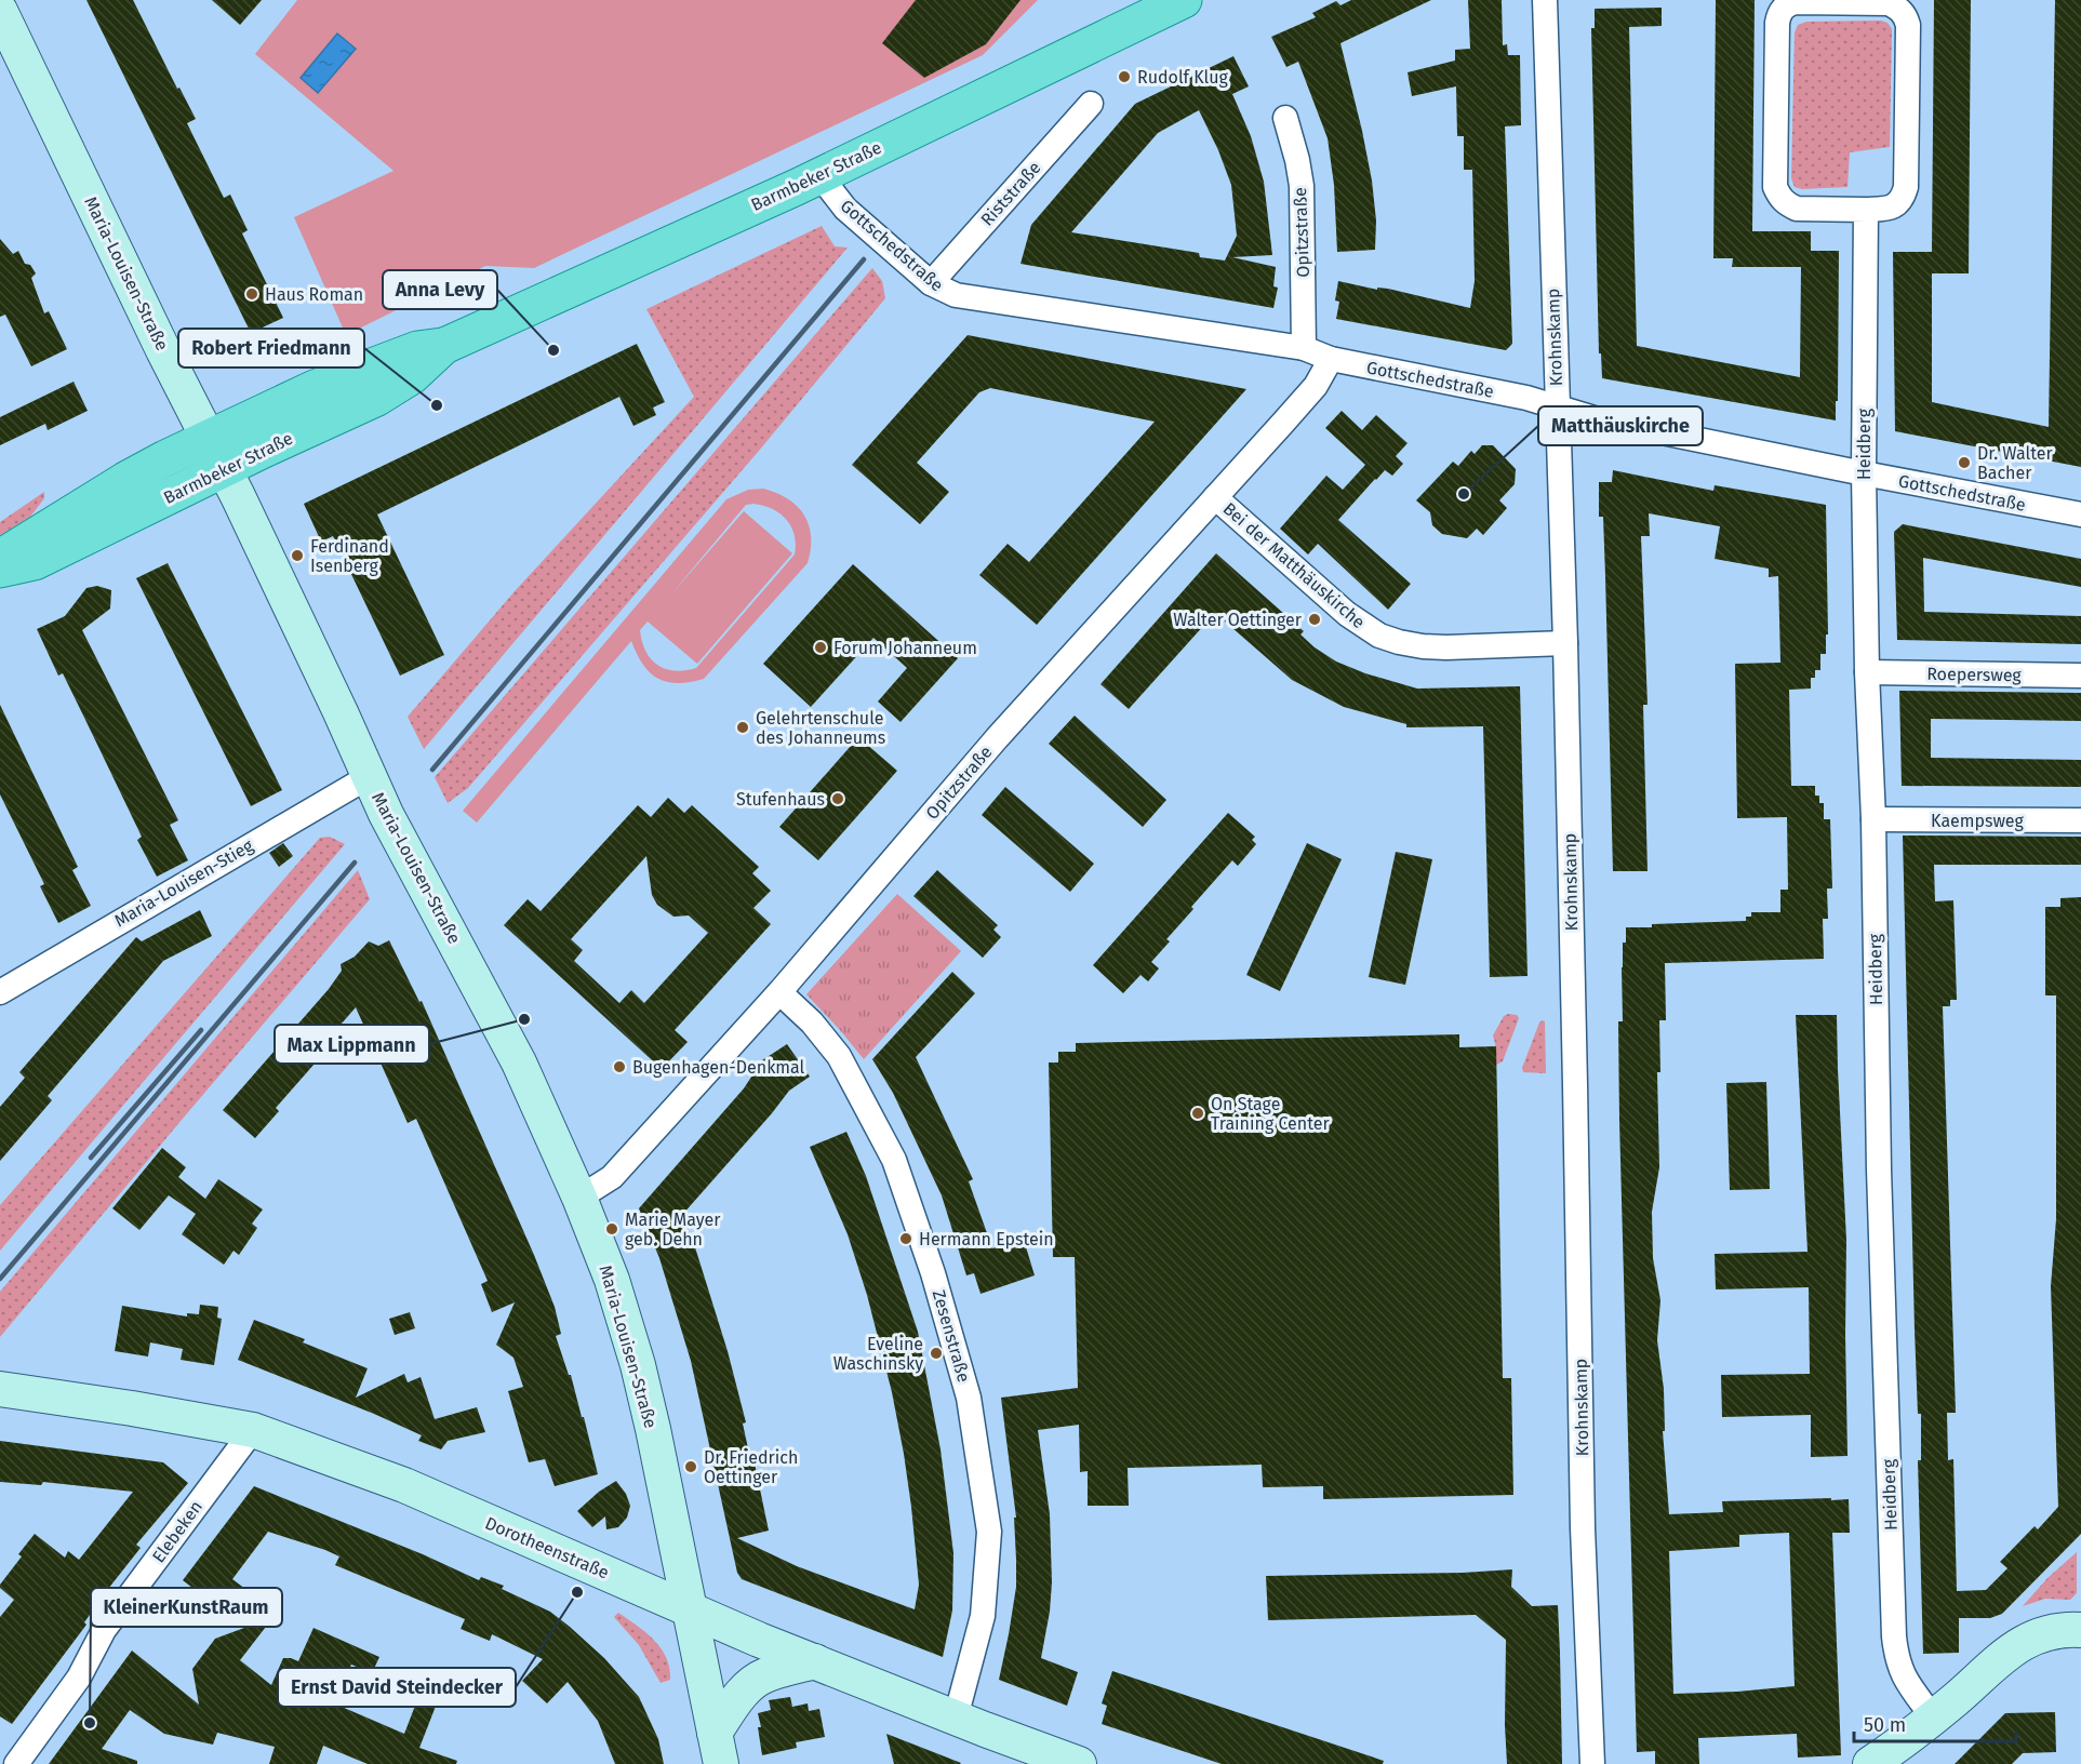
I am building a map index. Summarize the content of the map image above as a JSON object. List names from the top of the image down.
{
  "streets": {
    "main road": ["Barmbeker Straße"],
    "street": [
      "Riststraße",
      "Opitzstraße",
      "Gottschedstraße",
      "Maria-Louisen-Straße",
      "Krohnskamp",
      "Heidberg",
      "Bei der Matthäuskirche",
      "Roepersweg",
      "Kaempsweg",
      "Maria-Louisen-Stieg",
      "Zesenstraße",
      "Elebeken",
      "Dorotheenstraße"
    ]
  },
  "crossings": [
    ["Barmbeker Straße", "Gottschedstraße"],
    ["Barmbeker Straße", "Maria-Louisen-Straße"],
    ["Riststraße", "Gottschedstraße"],
    ["Opitzstraße", "Gottschedstraße"],
    ["Opitzstraße", "Maria-Louisen-Straße"],
    ["Opitzstraße", "Bei der Matthäuskirche"],
    ["Opitzstraße", "Zesenstraße"],
    ["Gottschedstraße", "Krohnskamp"],
    ["Gottschedstraße", "Heidberg"],
    ["Maria-Louisen-Straße", "Maria-Louisen-Stieg"],
    ["Maria-Louisen-Straße", "Dorotheenstraße"],
    ["Krohnskamp", "Bei der Matthäuskirche"],
    ["Heidberg", "Roepersweg"],
    ["Heidberg", "Kaempsweg"],
    ["Zesenstraße", "Dorotheenstraße"],
    ["Elebeken", "Dorotheenstraße"]
  ],
  "places": [
    "Rudolf Klug",
    "Haus Roman",
    "Anna Levy",
    "Robert Friedmann",
    "Dr. Walter Bacher",
    "Matthäuskirche",
    "Ferdinand Isenberg",
    "Walter Oettinger",
    "Forum Johanneum",
    "Gelehrtenschule des Johanneums",
    "Stufenhaus",
    "Max Lippmann",
    "Bugenhagen-Denkmal",
    "On Stage Training Center",
    "Marie Mayer geb. Dehn",
    "Hermann Epstein",
    "Eveline Waschinsky",
    "Dr. Friedrich Oettinger",
    "Ernst David Steindecker",
    "KleinerKunstRaum"
  ],
  "scale_bar": "50 m"
}
